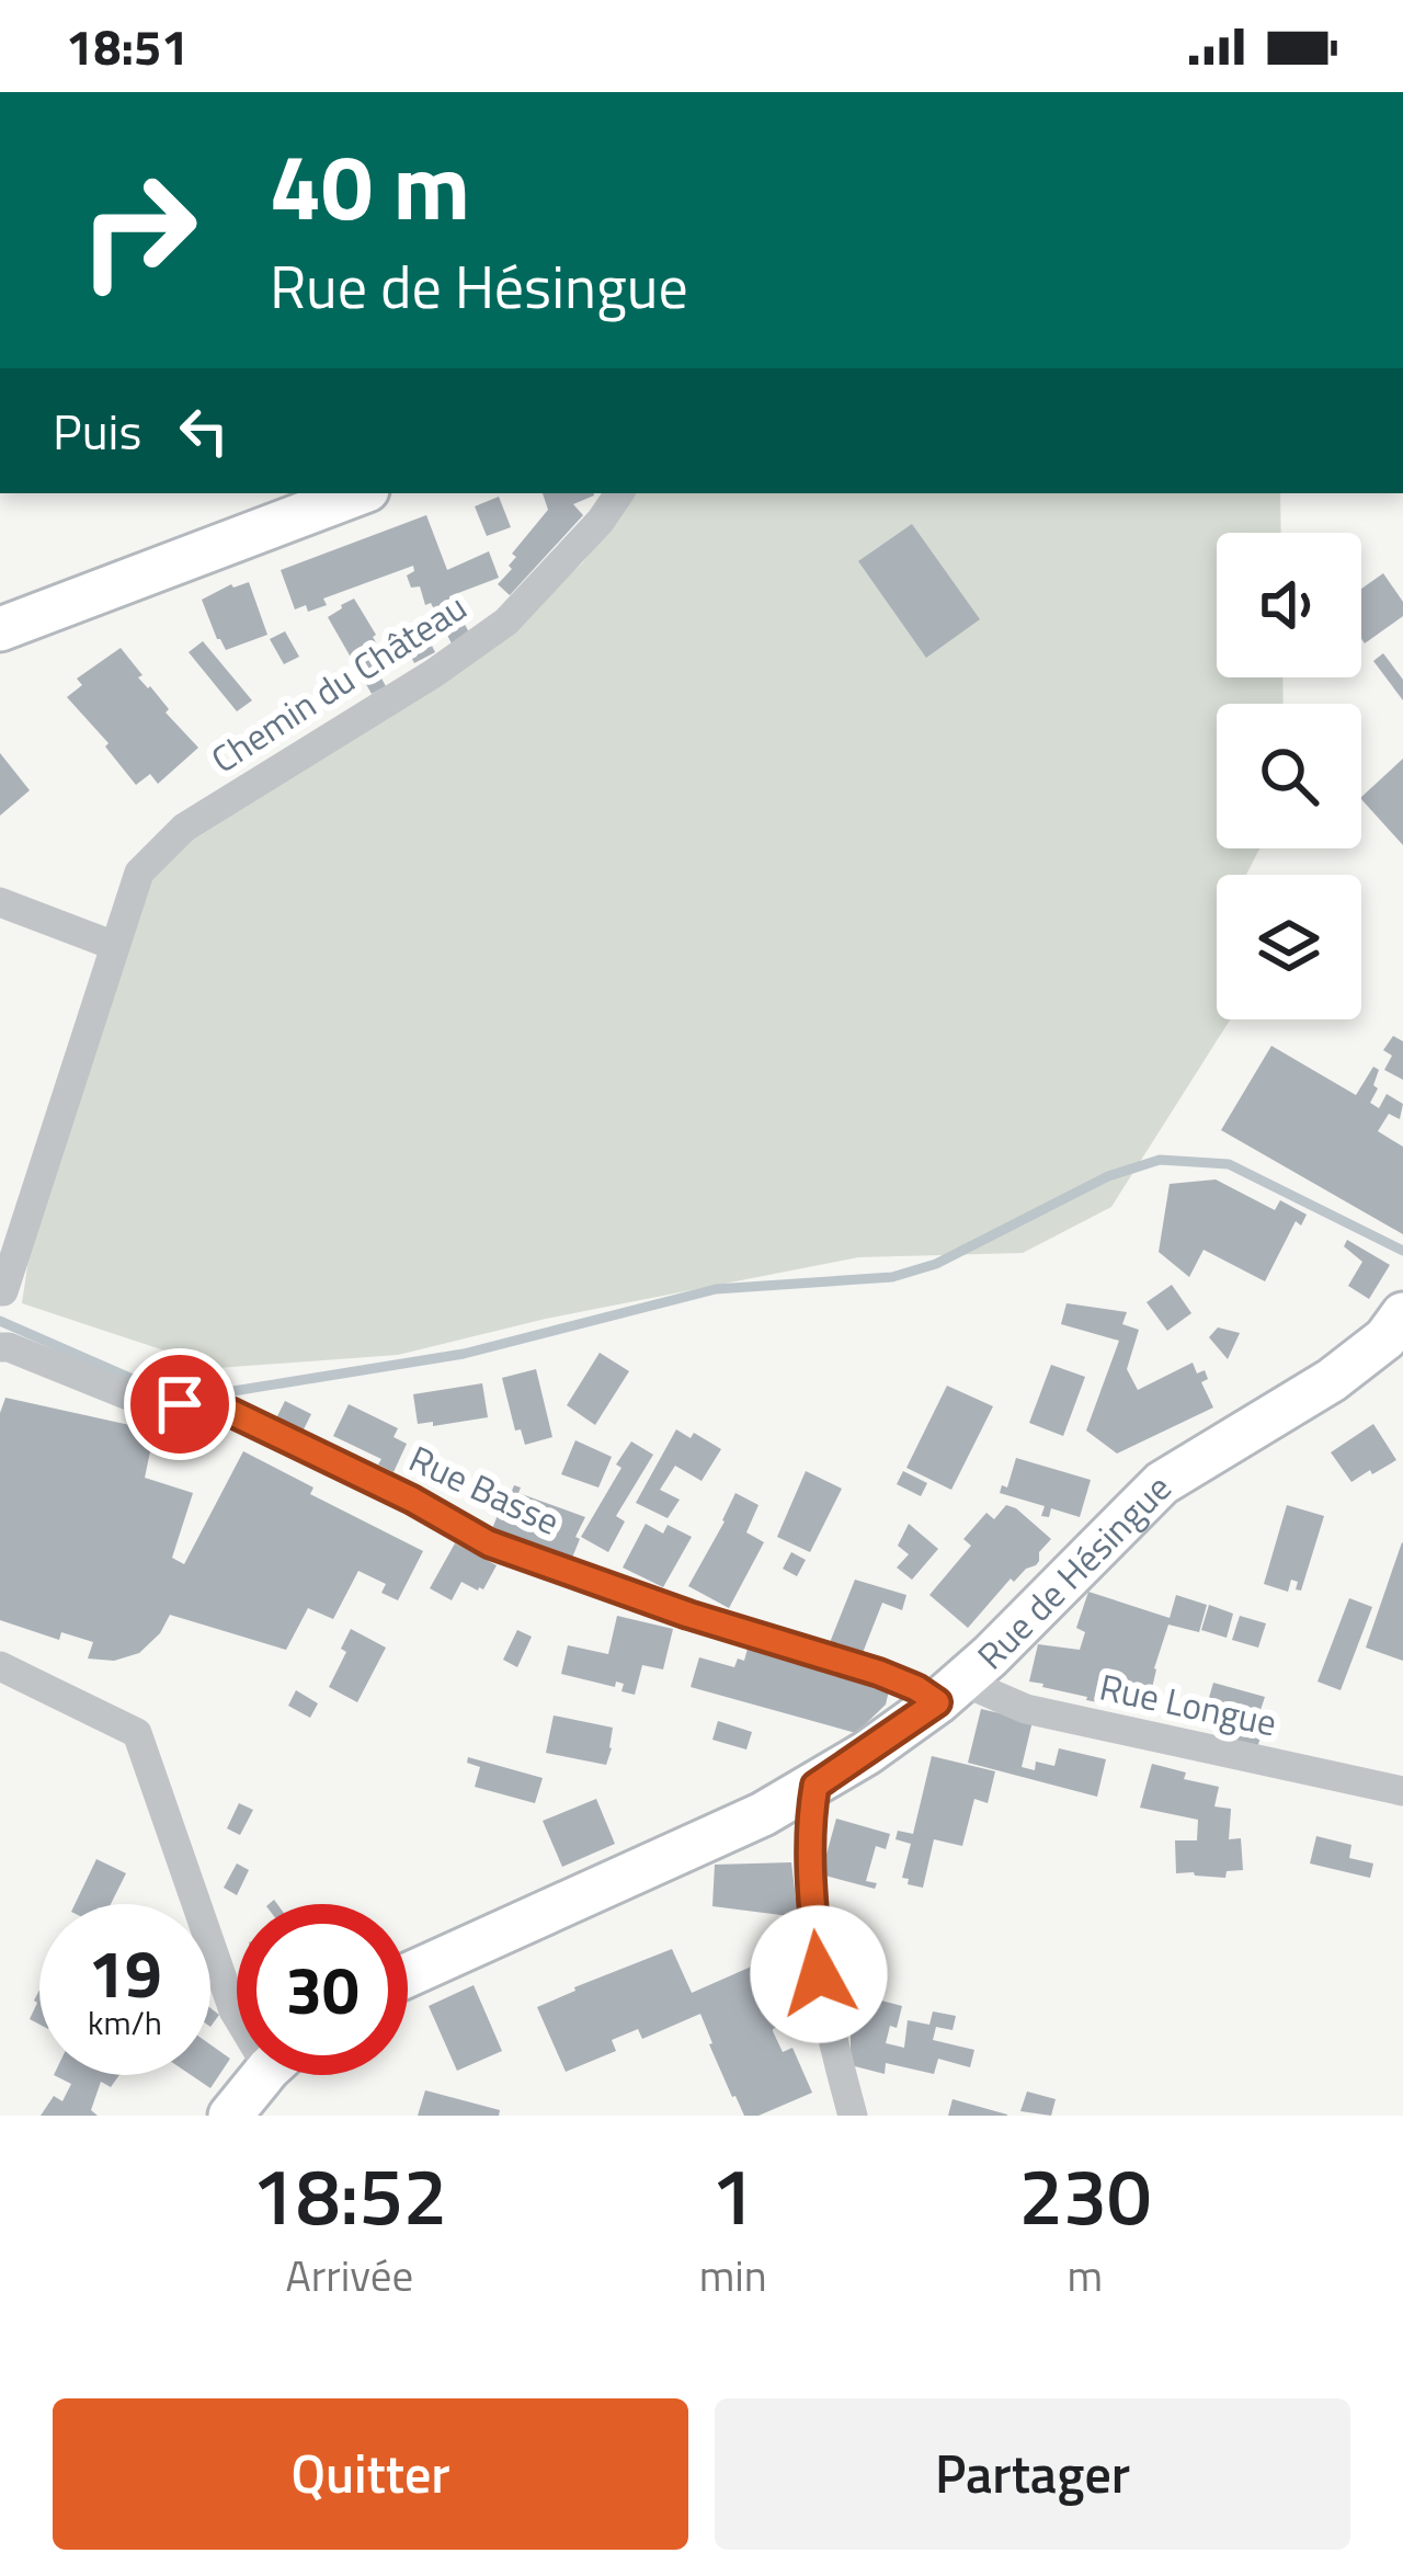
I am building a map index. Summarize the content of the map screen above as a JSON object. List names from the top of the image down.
{
  "streets": {
    "main road": ["Rue de Hésingue"],
    "street": ["Chemin du Château", "Rue Basse", "Rue Longue"]
  },
  "crossings": [
    ["Rue Basse", "Rue de Hésingue"],
    ["Rue Basse", "Rue Longue"],
    ["Rue de Hésingue", "Rue Longue"]
  ],
  "page": {
    "status": "18:51",
    "turn": ["40 m", "Rue de Hésingue"],
    "then": "Puis",
    "speed": "19 km/h",
    "limit": "30",
    "eta": [
      "18:52",
      "Arrivée",
      "1",
      "min",
      "230",
      "m"
    ],
    "buttons": ["Quitter", "Partager"]
  }
}
